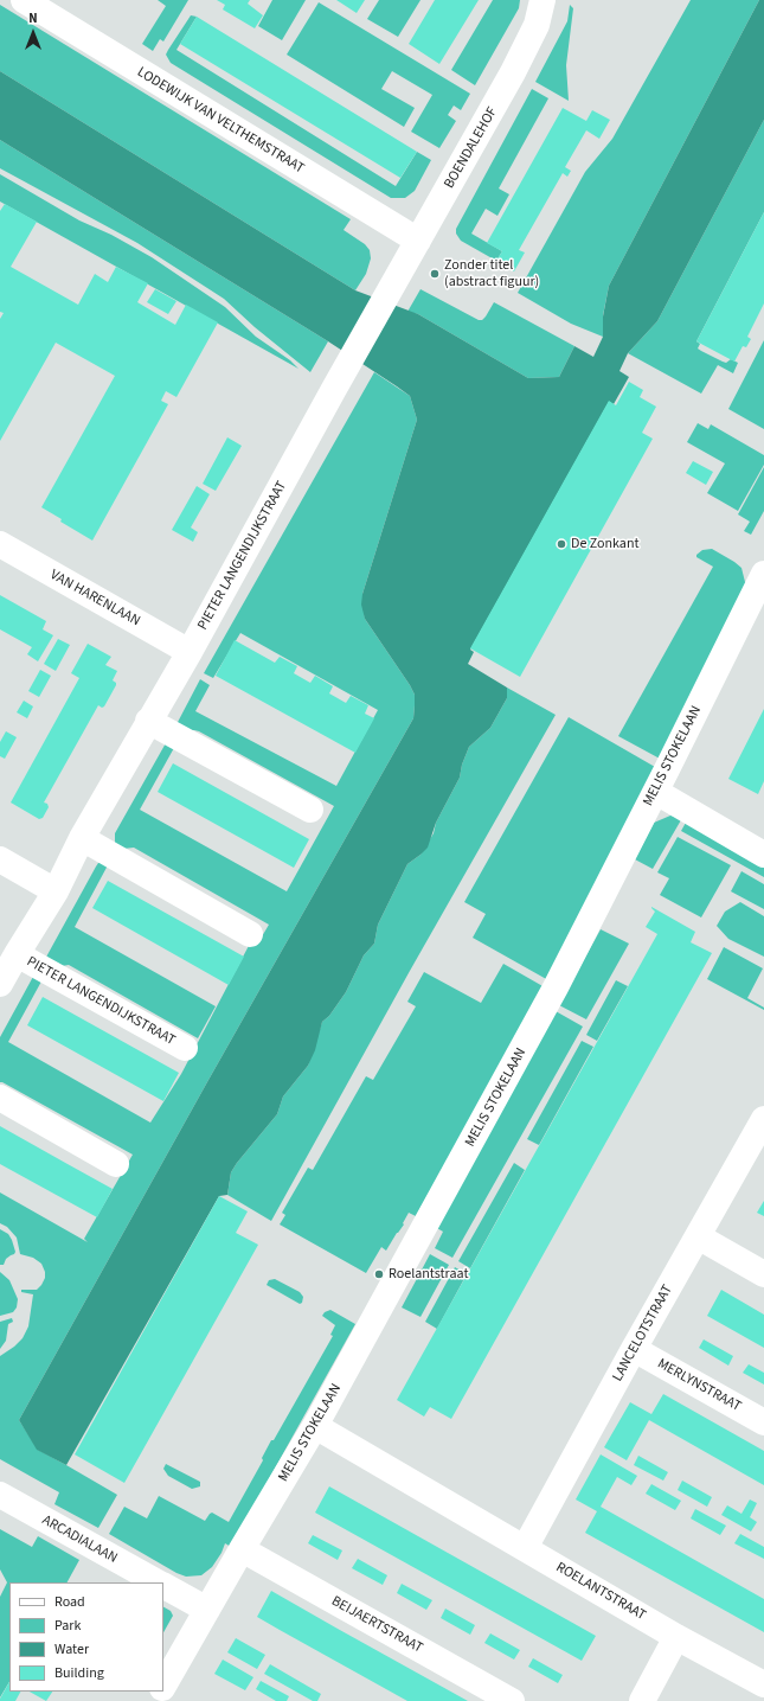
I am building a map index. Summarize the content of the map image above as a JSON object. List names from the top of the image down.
{
  "streets": {
    "street": [
      "LODEWIJK VAN VELTHEMSTRAAT",
      "BOENDALEHOF",
      "PIETER LANGENDIJKSTRAAT",
      "VAN HARENLAAN",
      "MELIS STOKELAAN",
      "LANCELOTSTRAAT",
      "MERLYNSTRAAT",
      "ARCADIALAAN",
      "ROELANTSTRAAT",
      "BEIJAERTSTRAAT"
    ]
  },
  "crossings": [
    ["LODEWIJK VAN VELTHEMSTRAAT", "BOENDALEHOF"],
    ["BOENDALEHOF", "PIETER LANGENDIJKSTRAAT"],
    ["PIETER LANGENDIJKSTRAAT", "VAN HARENLAAN"],
    ["MELIS STOKELAAN", "ARCADIALAAN"],
    ["MELIS STOKELAAN", "ROELANTSTRAAT"],
    ["MELIS STOKELAAN", "BEIJAERTSTRAAT"],
    ["LANCELOTSTRAAT", "MERLYNSTRAAT"],
    ["LANCELOTSTRAAT", "ROELANTSTRAAT"]
  ],
  "places": ["Zonder titel (abstract figuur)", "De Zonkant", "Roelantstraat"],
  "legend": [
    "Road",
    "Park",
    "Water",
    "Building"
  ],
  "north": "top"
}
